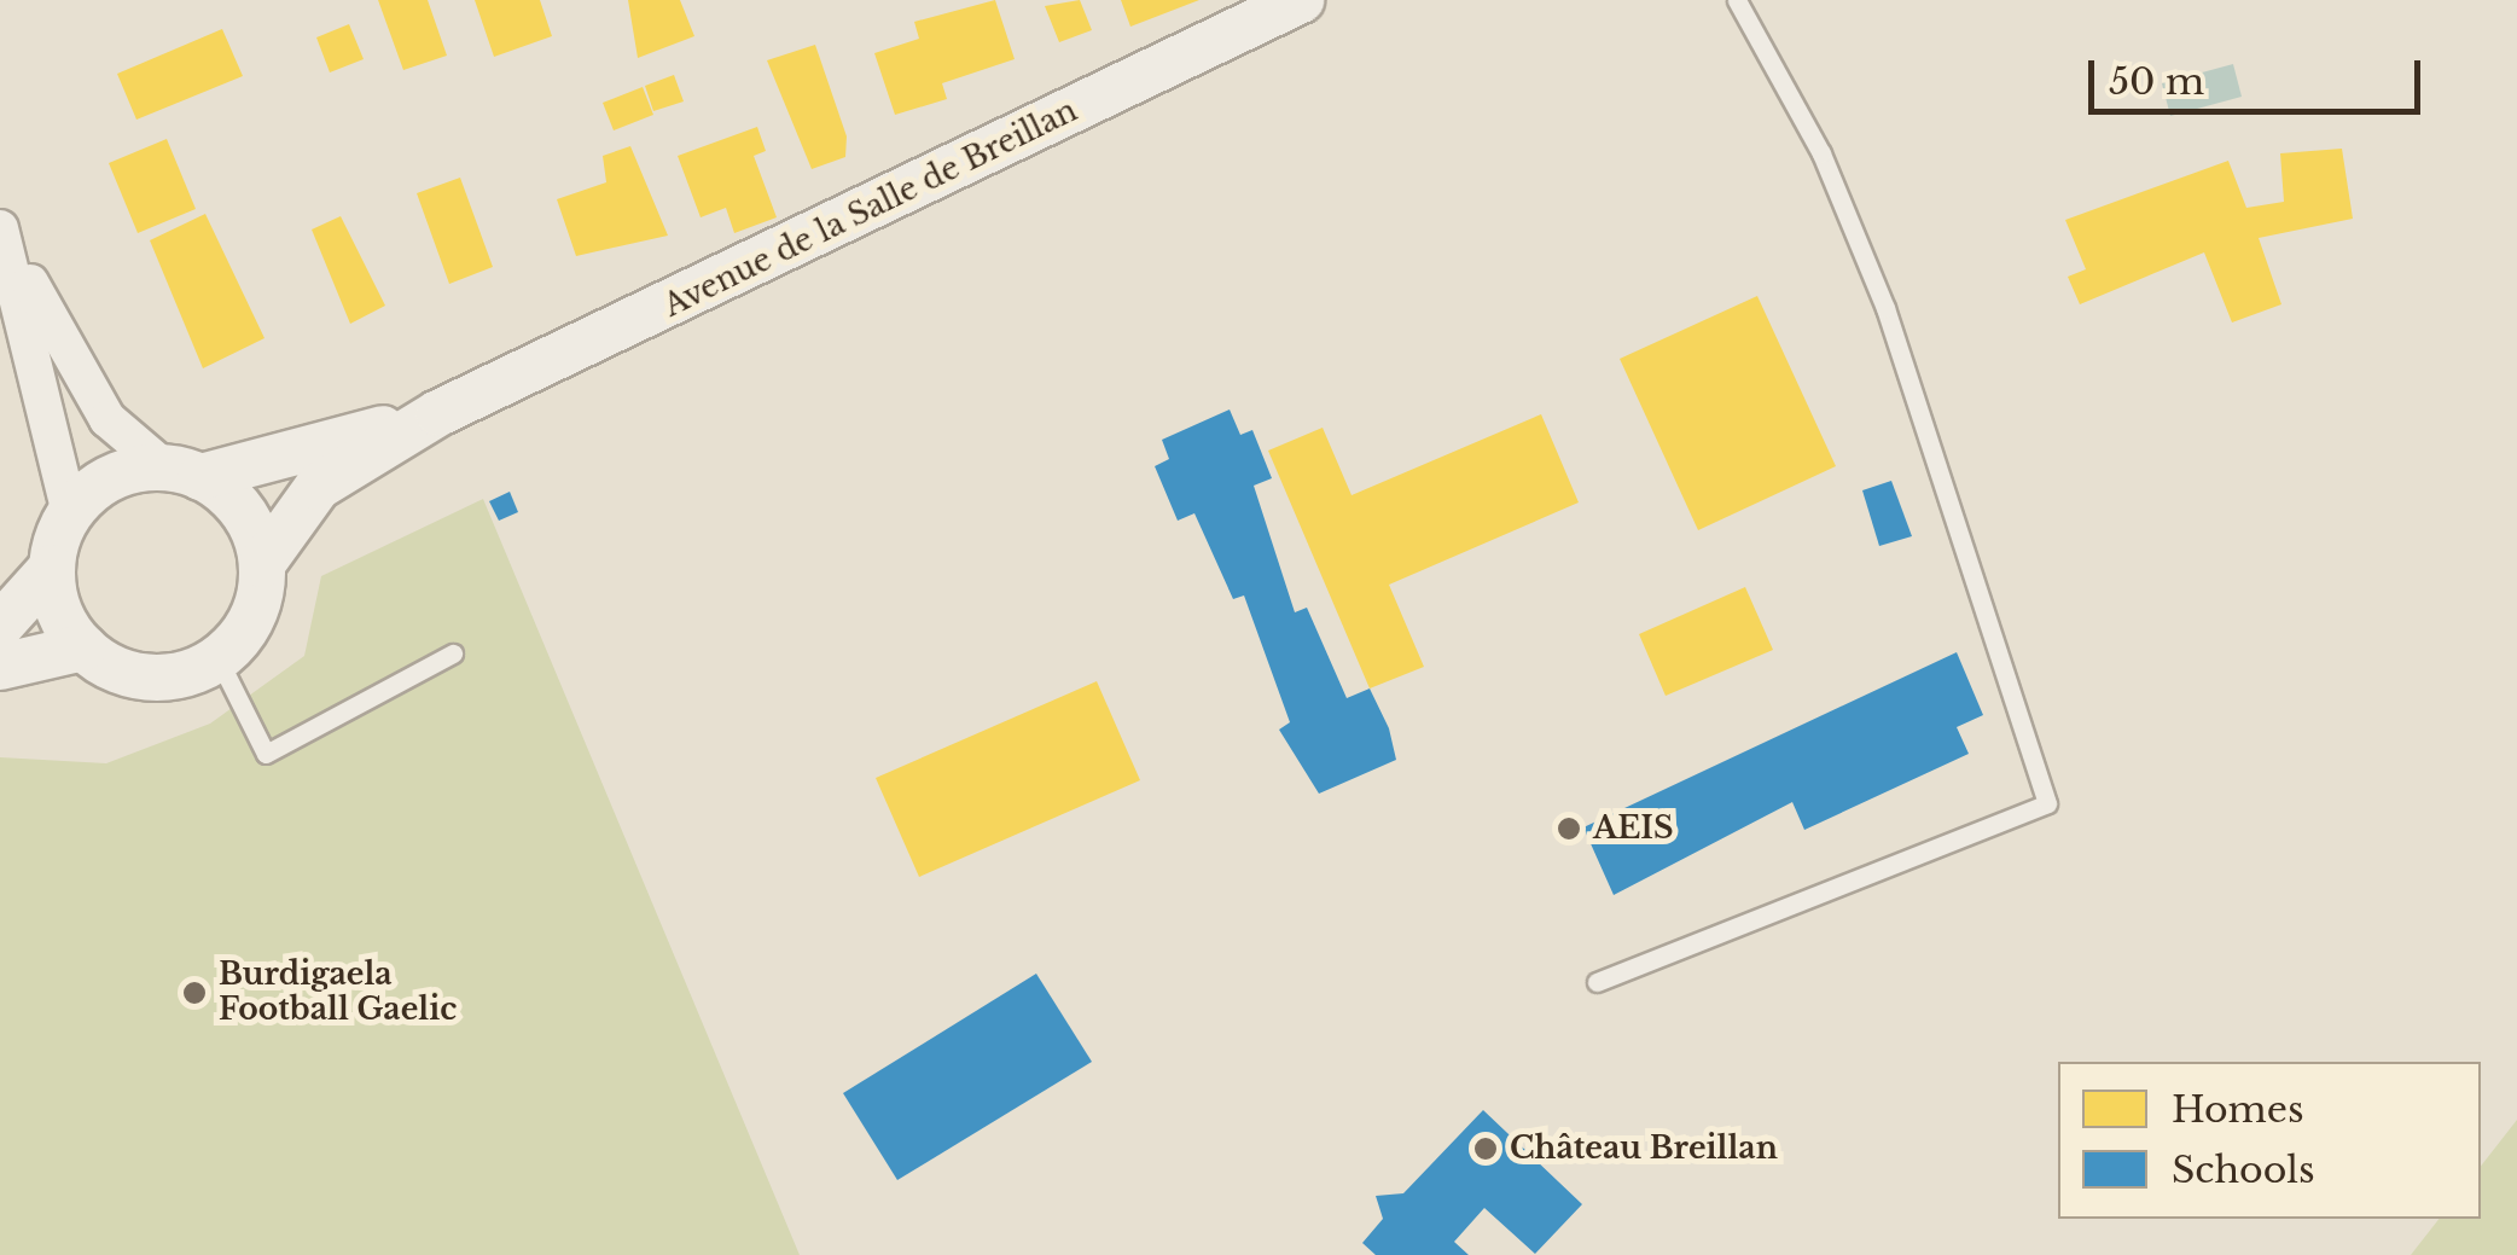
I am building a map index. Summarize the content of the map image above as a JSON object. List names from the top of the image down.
{
  "streets": {
    "street": ["Avenue de la Salle de Breillan"]
  },
  "places": ["AEIS", "Burdigaela Football Gaelic", "Château Breillan"],
  "legend": ["Homes", "Schools"],
  "scale_bar": "50 m"
}
